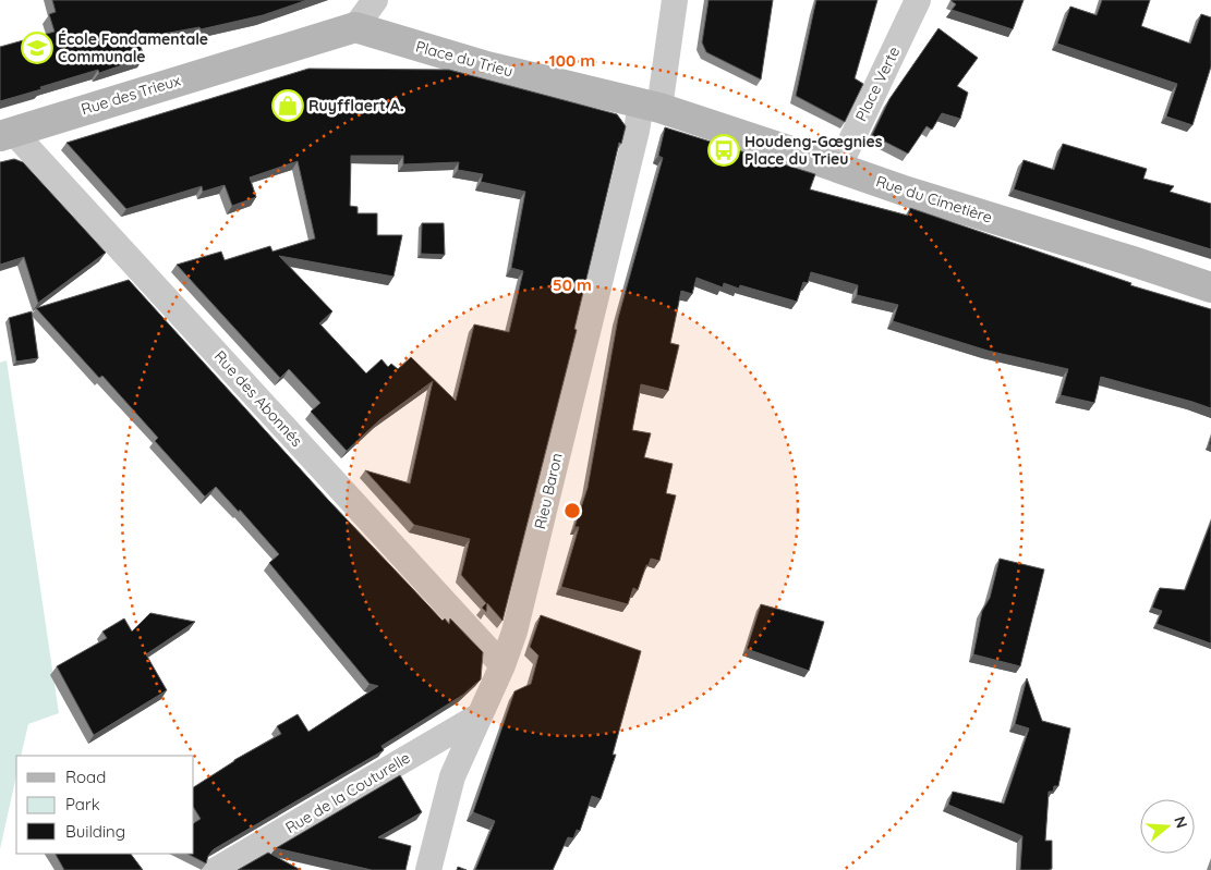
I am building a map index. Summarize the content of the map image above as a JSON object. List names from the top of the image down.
{
  "streets": {
    "street": [
      "Place du Trieu",
      "Place Verte",
      "Rue des Trieux",
      "Rue du Cimetière",
      "Rue des Abonnés",
      "Rieu Baron",
      "Rue de la Couturelle"
    ]
  },
  "crossings": [
    ["Place du Trieu", "Rue des Trieux"],
    ["Place du Trieu", "Rue du Cimetière"],
    ["Place du Trieu", "Rieu Baron"],
    ["Place Verte", "Rue du Cimetière"],
    ["Rue des Trieux", "Rue des Abonnés"],
    ["Rue du Cimetière", "Rieu Baron"],
    ["Rue des Abonnés", "Rieu Baron"],
    ["Rieu Baron", "Rue de la Couturelle"]
  ],
  "places": {
    "school or university": ["École Fondamentale Communale"],
    "shop": ["Ruyfflaert A."],
    "bus stop": ["Houdeng-Gœgnies Place du Trieu"]
  },
  "legend": ["Road", "Park", "Building"],
  "north": "right",
  "rings": ["100 m", "50 m"]
}
